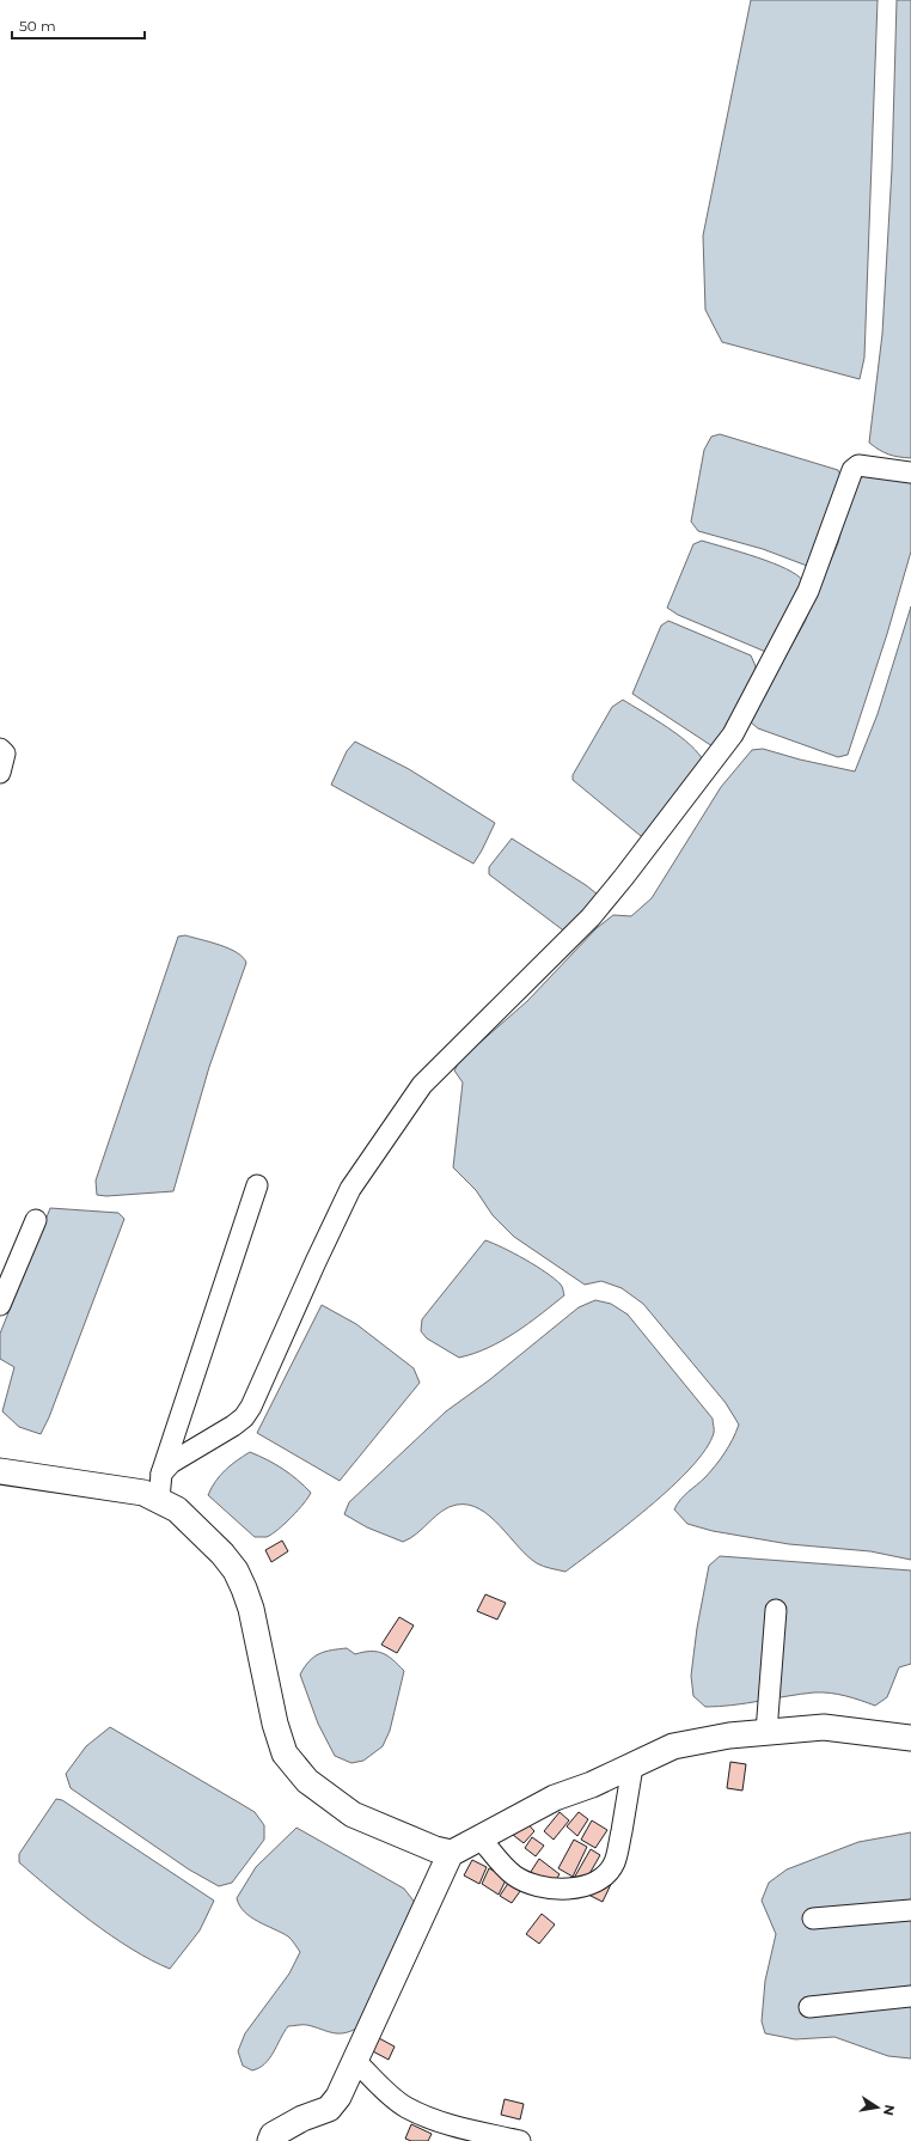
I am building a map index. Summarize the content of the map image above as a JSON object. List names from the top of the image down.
{
  "scale_bar": "50 m",
  "north": "right"
}
